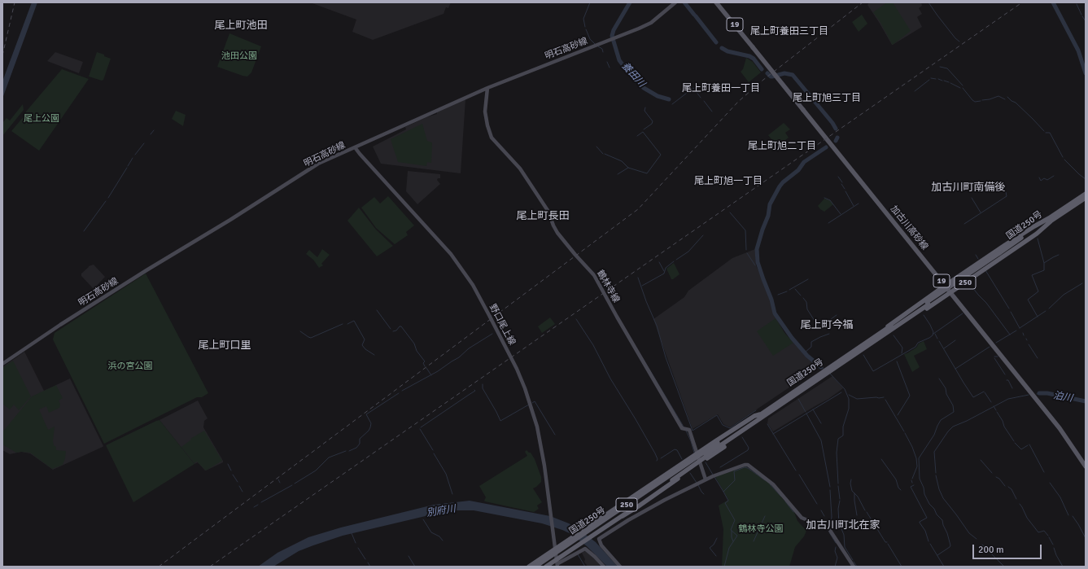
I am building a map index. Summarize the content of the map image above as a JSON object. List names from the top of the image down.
{
  "streets": {
    "highway": ["国道250号", "250"],
    "main road": [
      "19",
      "明石高砂線",
      "加古川高砂線",
      "鶴林寺線",
      "野口尾上線"
    ]
  },
  "crossings": [
    ["明石高砂線", "鶴林寺線"],
    ["明石高砂線", "野口尾上線"],
    ["国道250号", "250"],
    ["加古川高砂線", "250"],
    ["250", "鶴林寺線"],
    ["250", "野口尾上線"]
  ],
  "districts": [
    "尾上町池田",
    "尾上町養田三丁目",
    "尾上町養田一丁目",
    "尾上町旭三丁目",
    "尾上町旭二丁目",
    "尾上町旭一丁目",
    "加古川町南備後",
    "尾上町長田",
    "尾上町今福",
    "尾上町口里",
    "加古川町北在家"
  ],
  "water": ["養田川", "泊川", "別府川"],
  "parks": [
    "池田公園",
    "尾上公園",
    "浜の宮公園",
    "鶴林寺公園"
  ],
  "scale_bar": "200 m"
}
